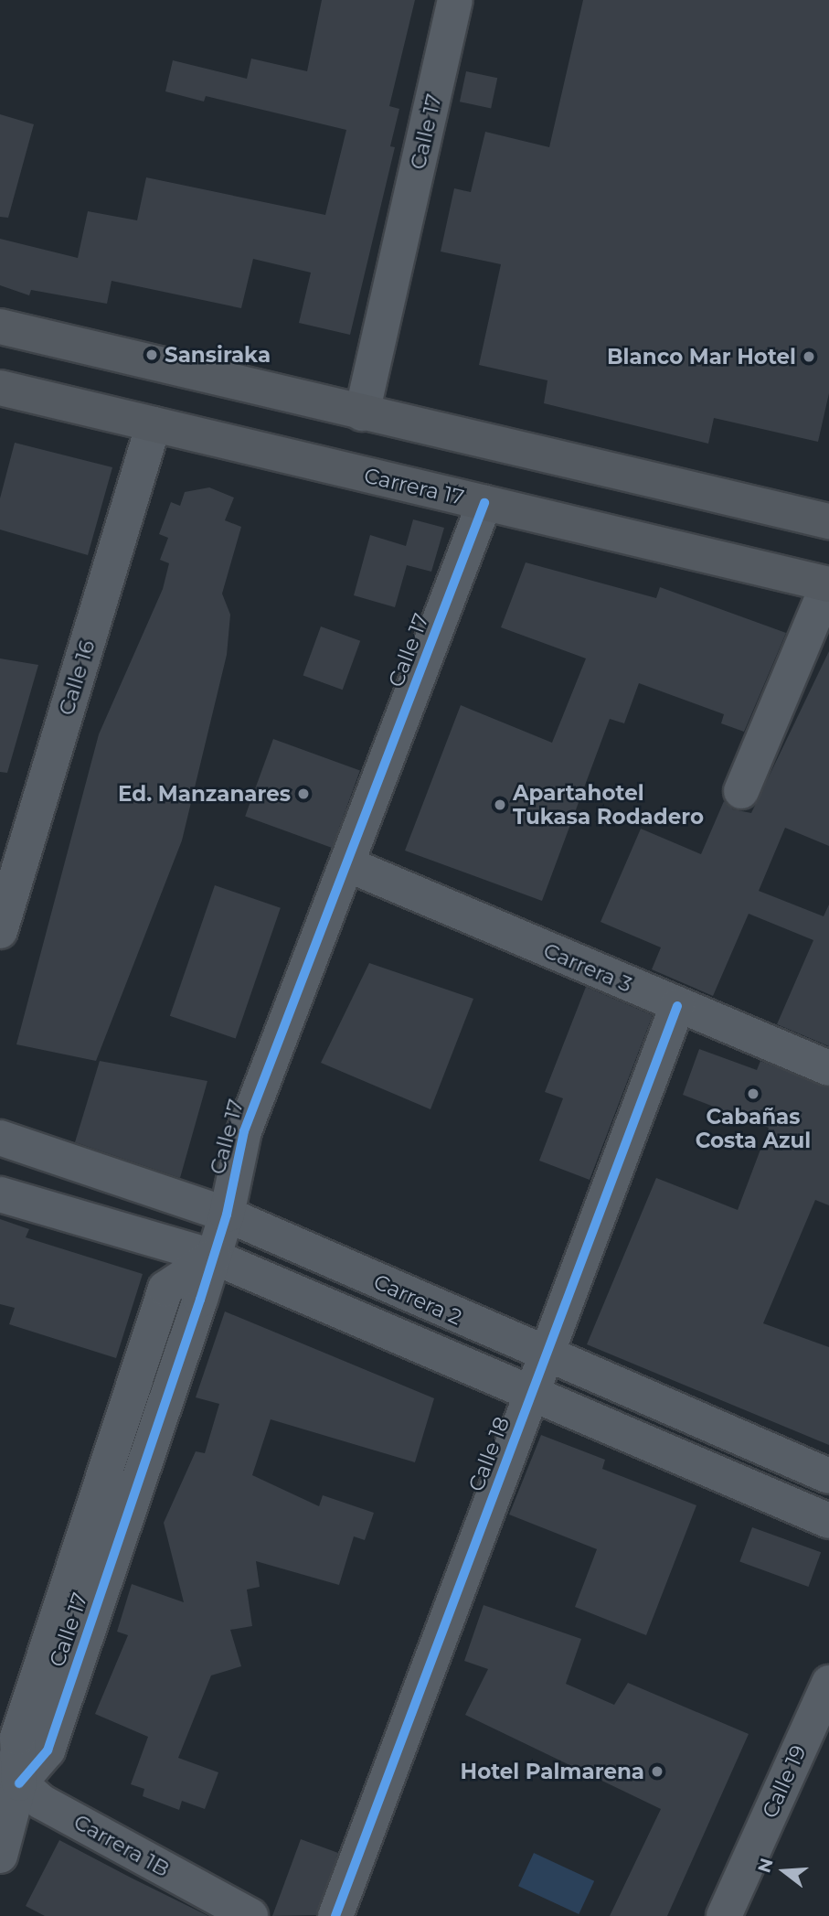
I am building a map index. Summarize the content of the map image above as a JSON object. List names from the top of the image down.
{
  "streets": {
    "main road": ["Carrera 17"],
    "street": [
      "Calle 17",
      "Calle 16",
      "Carrera 3",
      "Carrera 2",
      "Calle 18",
      "Calle 19",
      "Carrera 1B"
    ]
  },
  "crossings": [
    ["Calle 17", "Carrera 17"],
    ["Calle 17", "Carrera 3"],
    ["Calle 17", "Carrera 2"],
    ["Calle 17", "Carrera 1B"],
    ["Carrera 17", "Calle 16"],
    ["Carrera 3", "Calle 18"],
    ["Carrera 2", "Calle 18"]
  ],
  "places": [
    "Sansiraka",
    "Blanco Mar Hotel",
    "Ed. Manzanares",
    "Apartahotel Tukasa Rodadero",
    "Cabañas Costa Azul",
    "Hotel Palmarena"
  ],
  "north": "left"
}
